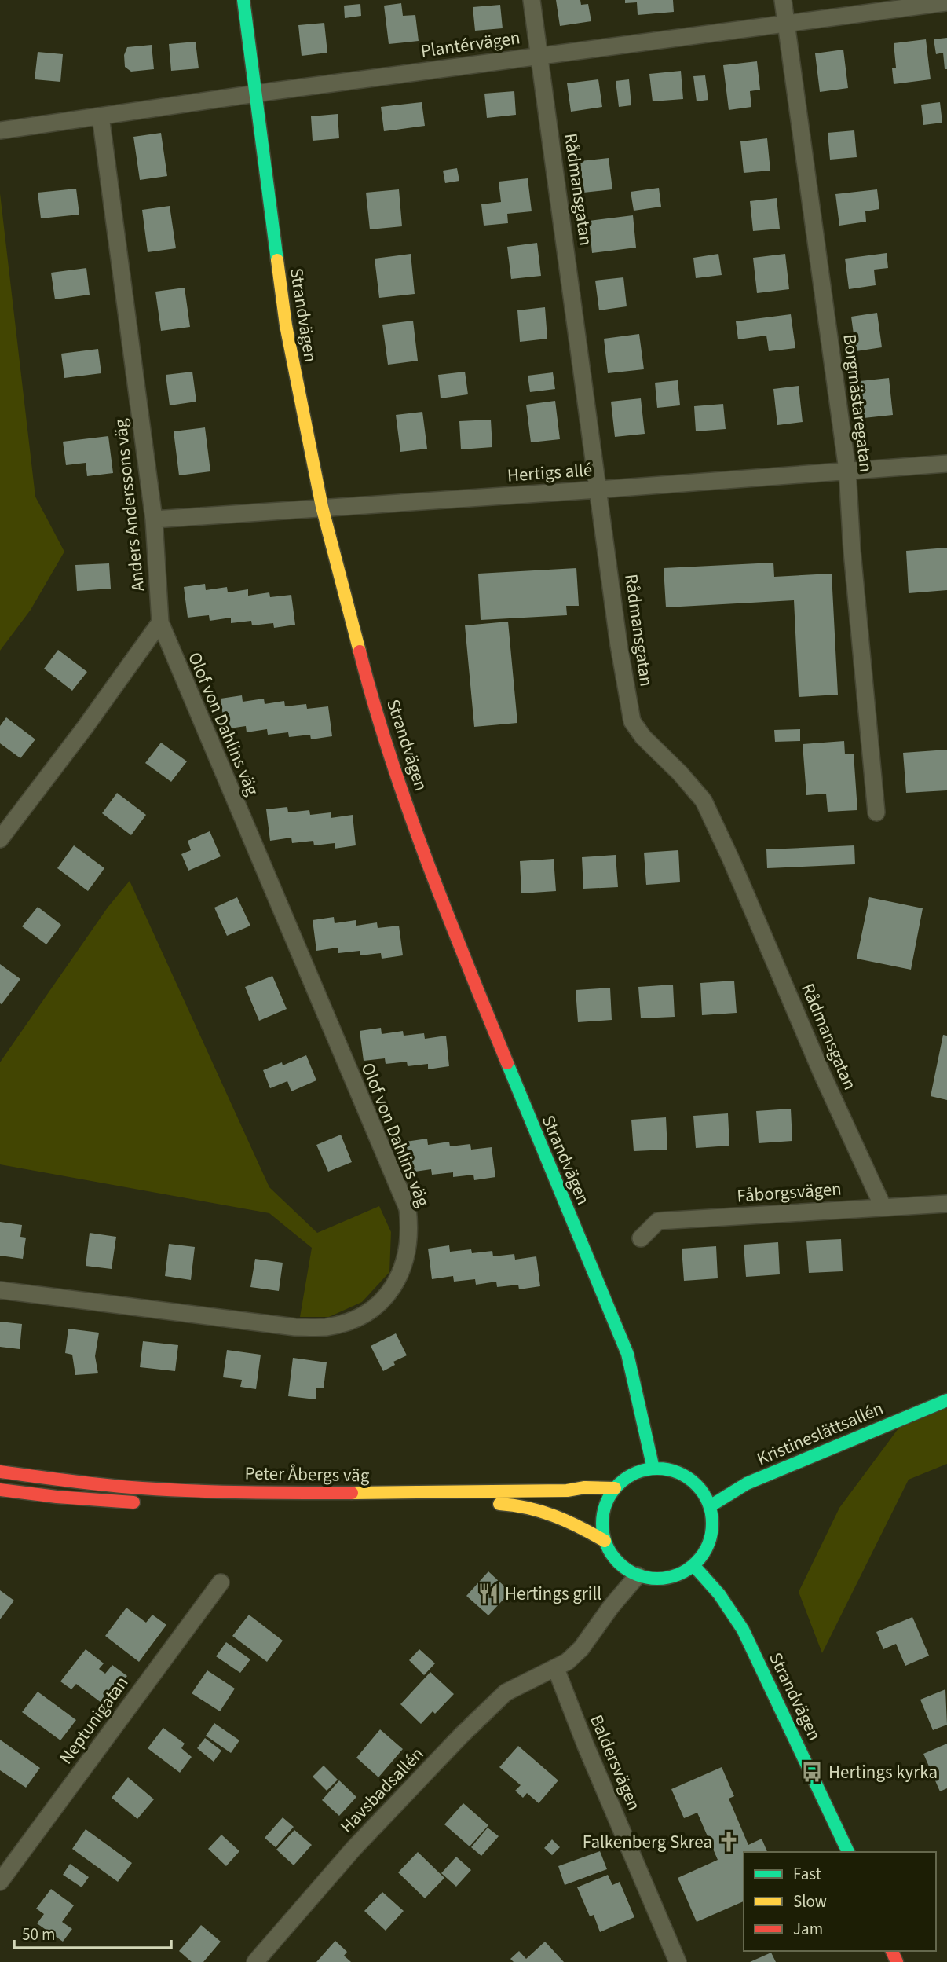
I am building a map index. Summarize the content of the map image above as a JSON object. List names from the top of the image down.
{
  "streets": {
    "street": [
      "Plantérvägen",
      "Rådmansgatan",
      "Strandvägen",
      "Borgmästaregatan",
      "Hertigs allé",
      "Anders Anderssons väg",
      "Olof von Dahlins väg",
      "Fåborgsvägen",
      "Kristineslättsallén",
      "Peter Åbergs väg",
      "Neptunigatan",
      "Baldersvägen",
      "Havsbadsallén"
    ]
  },
  "crossings": [
    ["Plantérvägen", "Rådmansgatan"],
    ["Plantérvägen", "Strandvägen"],
    ["Plantérvägen", "Borgmästaregatan"],
    ["Plantérvägen", "Anders Anderssons väg"],
    ["Rådmansgatan", "Hertigs allé"],
    ["Rådmansgatan", "Fåborgsvägen"],
    ["Strandvägen", "Hertigs allé"],
    ["Strandvägen", "Kristineslättsallén"],
    ["Strandvägen", "Peter Åbergs väg"],
    ["Strandvägen", "Havsbadsallén"],
    ["Borgmästaregatan", "Hertigs allé"],
    ["Hertigs allé", "Anders Anderssons väg"],
    ["Anders Anderssons väg", "Olof von Dahlins väg"],
    ["Kristineslättsallén", "Peter Åbergs väg"],
    ["Kristineslättsallén", "Havsbadsallén"],
    ["Peter Åbergs väg", "Havsbadsallén"],
    ["Baldersvägen", "Havsbadsallén"]
  ],
  "places": {
    "restaurant": ["Hertings grill"],
    "bus stop": ["Hertings kyrka"],
    "church": ["Falkenberg Skrea"]
  },
  "legend": ["Fast", "Slow", "Jam"],
  "scale_bar": "50 m"
}
